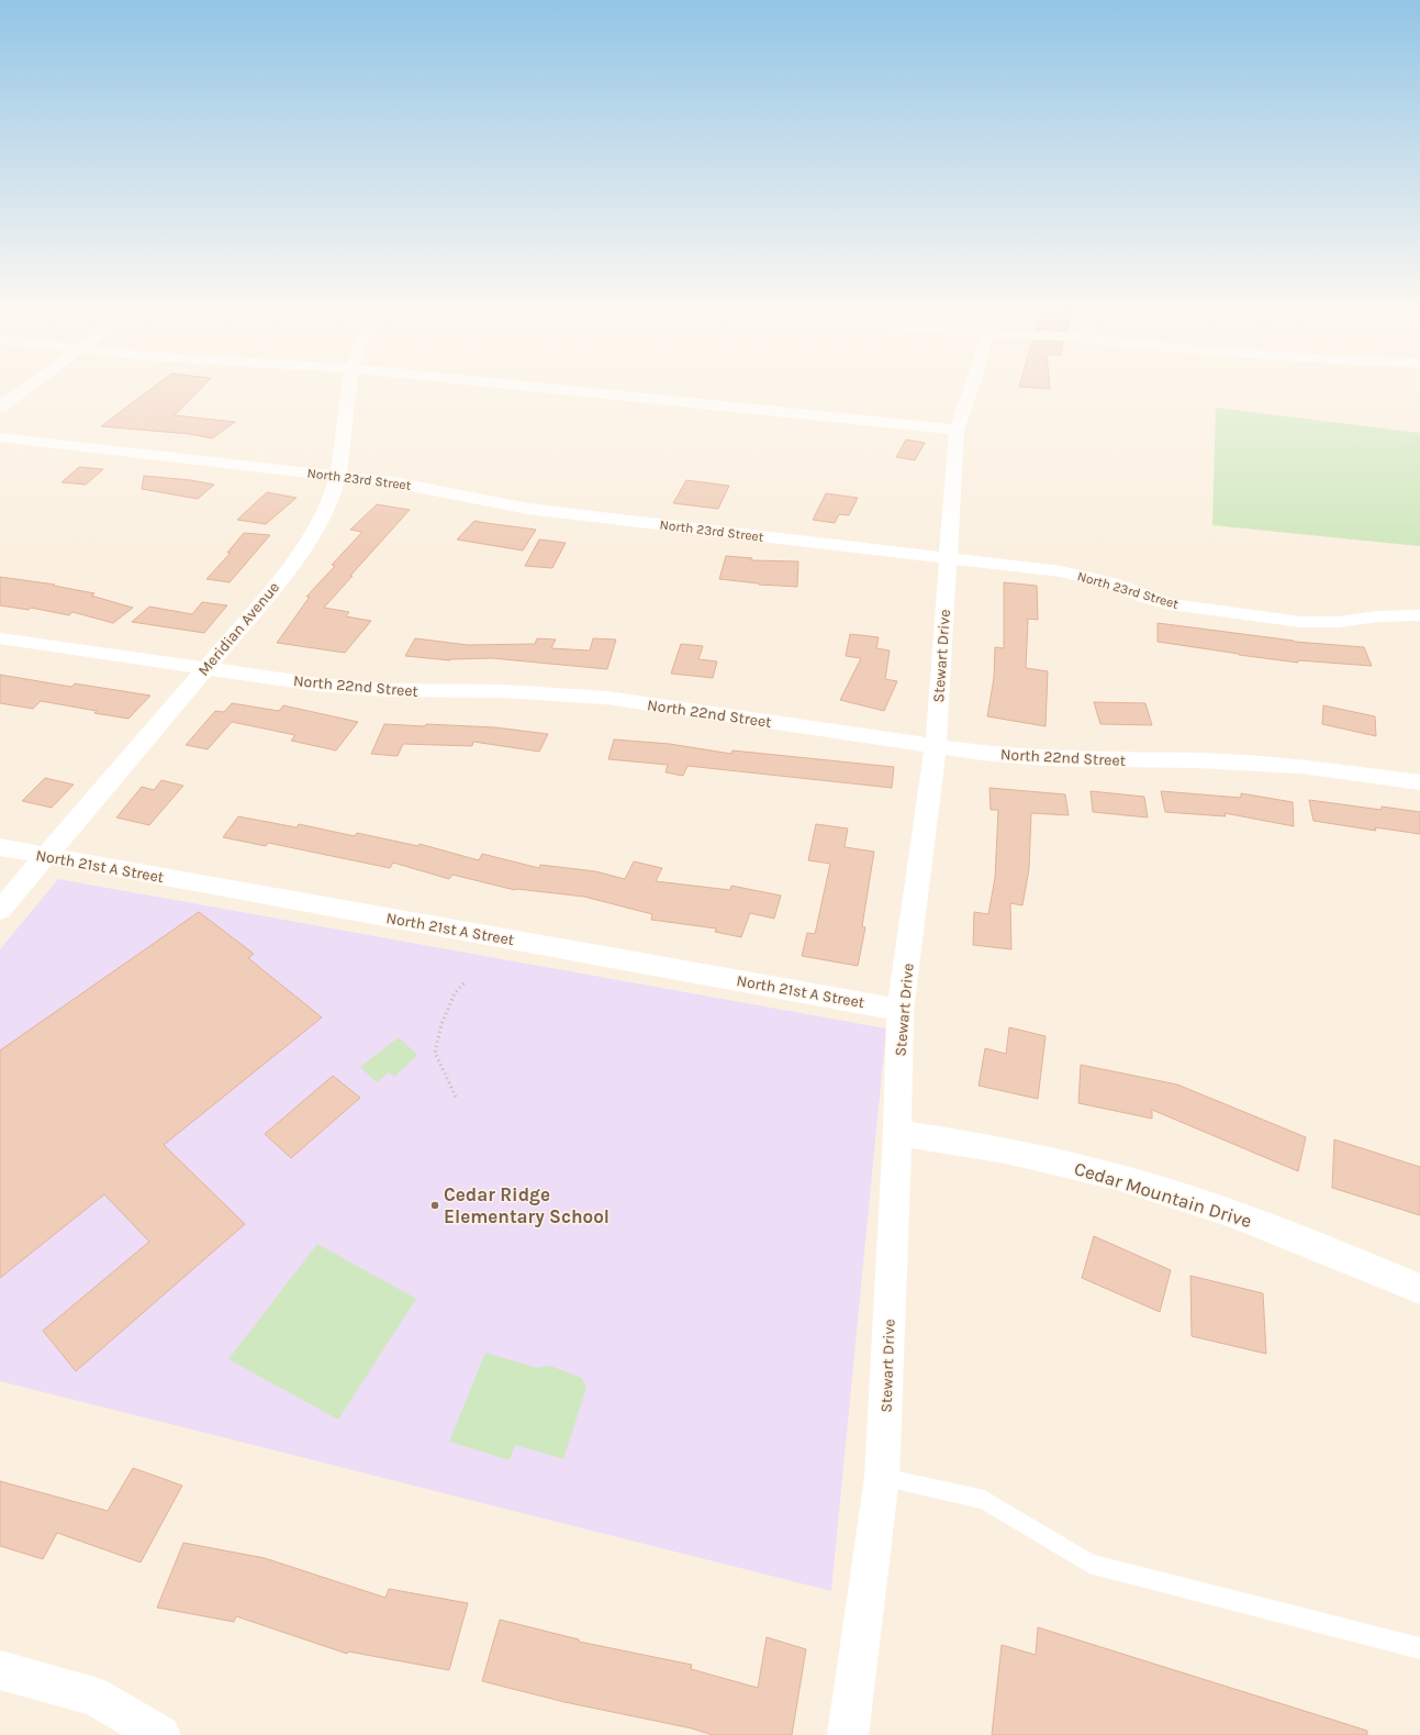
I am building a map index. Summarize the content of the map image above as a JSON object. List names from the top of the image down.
{
  "streets": {
    "street": [
      "North 23rd Street",
      "Meridian Avenue",
      "Stewart Drive",
      "North 22nd Street",
      "North 21st A Street",
      "Cedar Mountain Drive"
    ]
  },
  "crossings": [
    ["North 23rd Street", "Meridian Avenue"],
    ["North 23rd Street", "Stewart Drive"],
    ["Meridian Avenue", "North 22nd Street"],
    ["Meridian Avenue", "North 21st A Street"],
    ["Stewart Drive", "North 22nd Street"],
    ["Stewart Drive", "North 21st A Street"],
    ["Stewart Drive", "Cedar Mountain Drive"]
  ],
  "places": ["Cedar Ridge Elementary School"]
}
